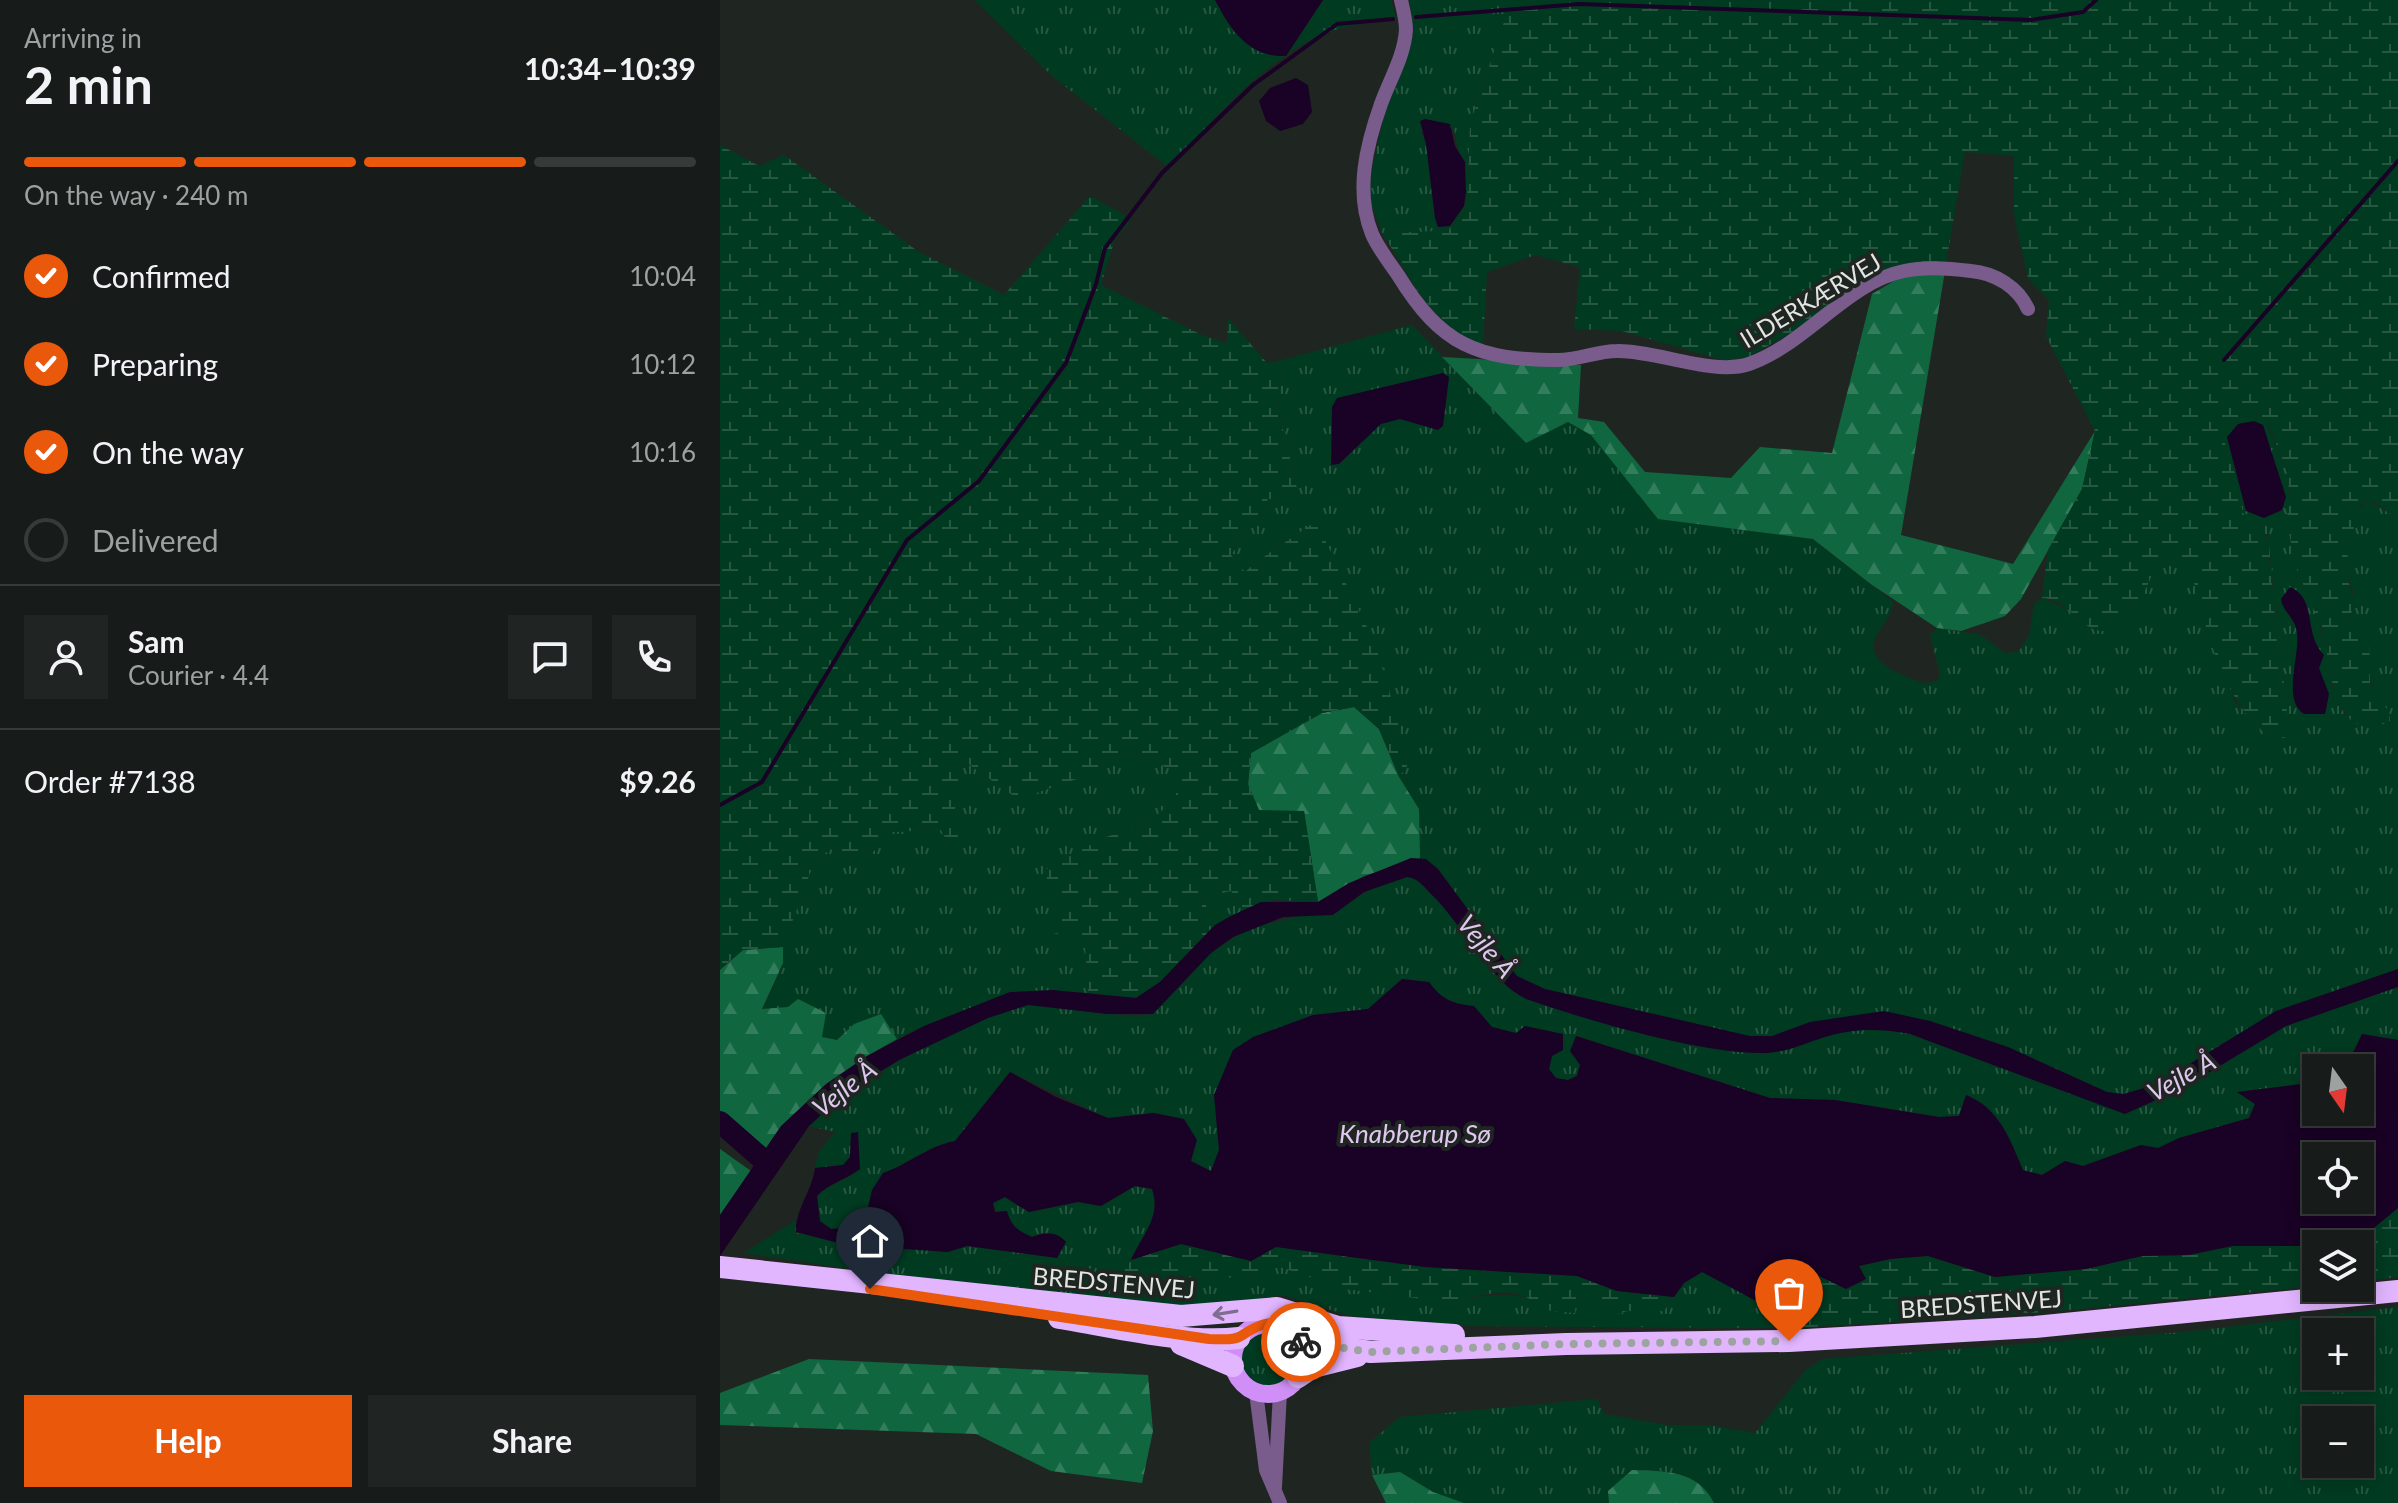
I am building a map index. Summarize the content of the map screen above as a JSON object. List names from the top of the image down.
{
  "streets": {
    "highway": ["BREDSTENVEJ"],
    "street": ["ILDERKÆRVEJ"]
  },
  "water": ["Vejle Å", "Knabberup Sø"],
  "north": "bottom",
  "page": {
    "heading": ["2 min", "Arriving in", "10:34–10:39"],
    "panel": [
      "Sam",
      "Courier · 4.4",
      "Order #7138",
      "$9.26"
    ],
    "bar": "On the way · 240 m",
    "list": [
      ["Confirmed", "10:04"],
      ["Preparing", "10:12"],
      ["On the way", "10:16"],
      "Delivered"
    ],
    "map_buttons": ["+", "−"],
    "buttons": ["Help", "Share"]
  }
}
